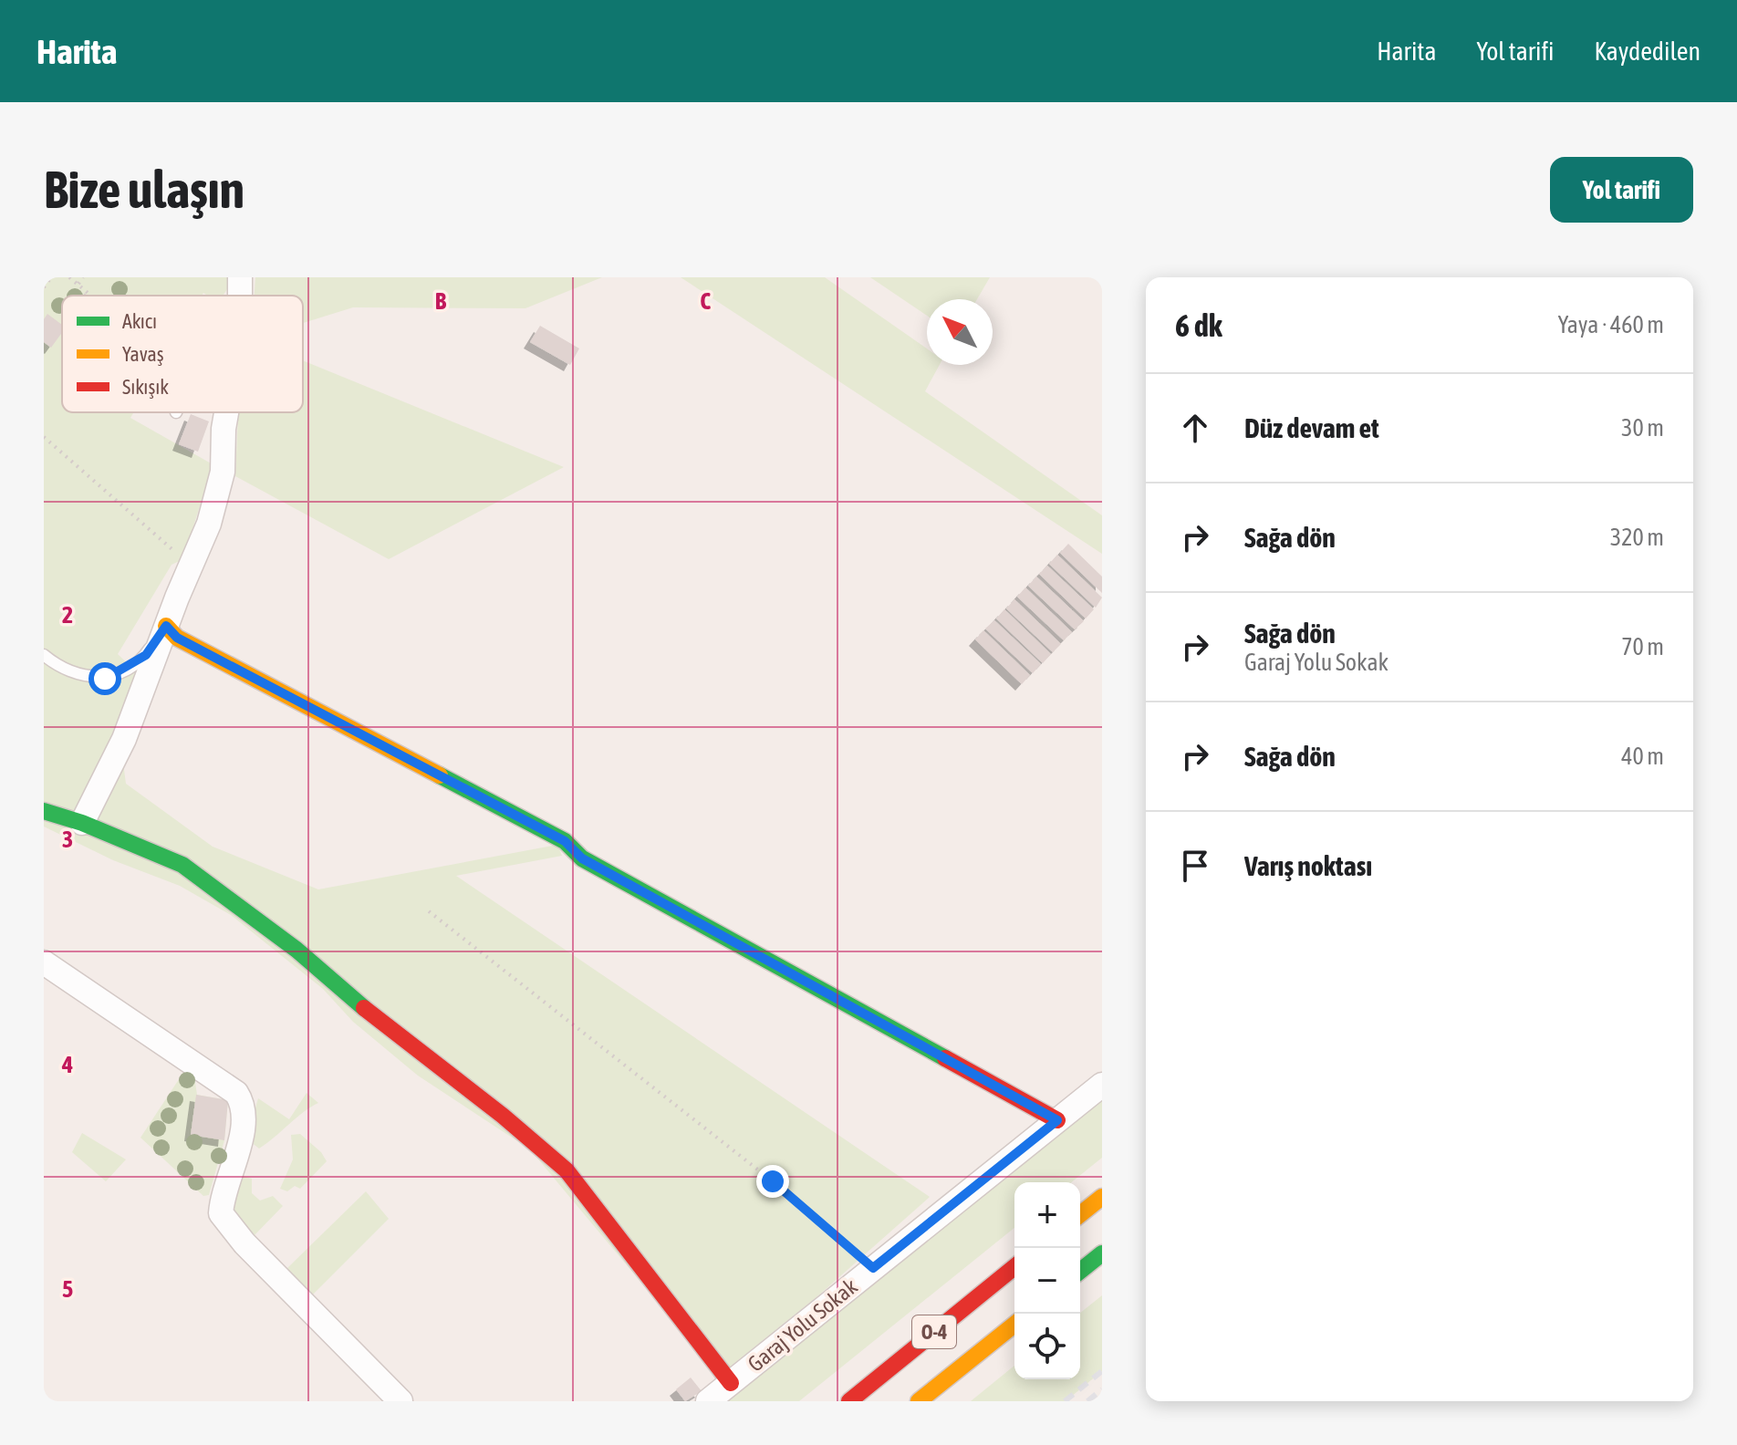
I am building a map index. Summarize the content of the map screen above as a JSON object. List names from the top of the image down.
{
  "streets": {
    "main road": ["O-4"],
    "street": ["Garaj Yolu Sokak"]
  },
  "legend": ["Akıcı", "Yavaş", "Sıkışık"],
  "north": "top left",
  "page": {
    "header": "Harita",
    "nav": ["Harita", "Yol tarifi", "Kaydedilen"],
    "buttons": "Yol tarifi",
    "title": "Bize ulaşın",
    "heading": ["6 dk", "Yaya · 460 m"],
    "list": [
      ["Düz devam et", "30 m"],
      ["Sağa dön", "320 m"],
      ["Sağa dön", "Garaj Yolu Sokak", "70 m"],
      ["Sağa dön", "40 m"],
      "Varış noktası"
    ],
    "map_buttons": ["+", "−"]
  },
  "grid": {
    "columns": ["B", "C"],
    "rows": [
      "2",
      "3",
      "4",
      "5"
    ]
  }
}
